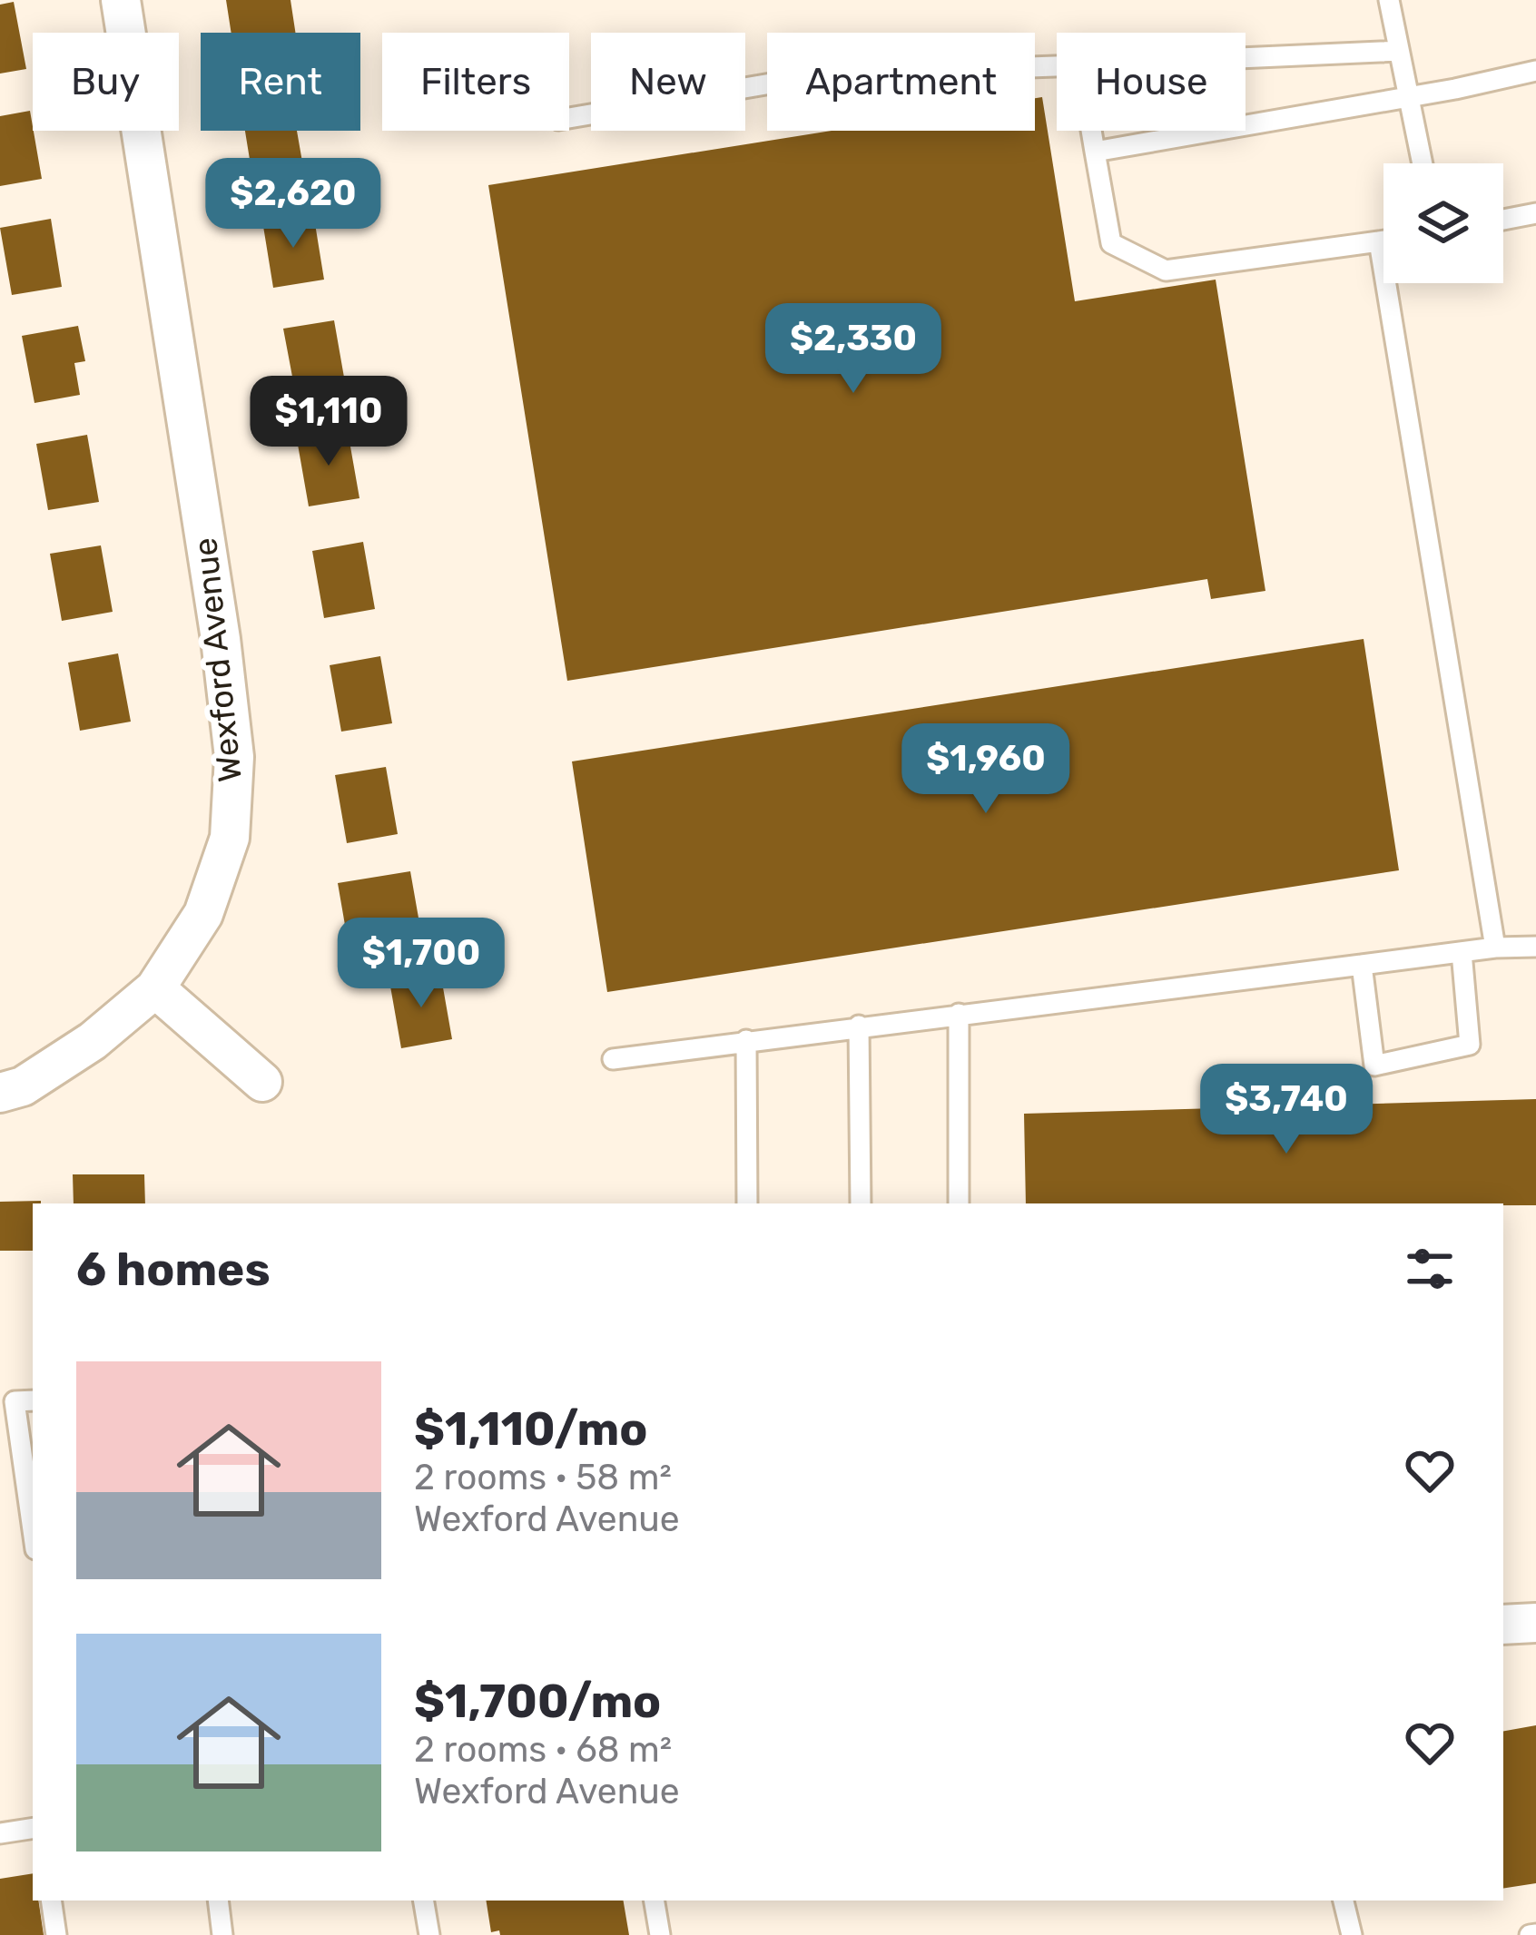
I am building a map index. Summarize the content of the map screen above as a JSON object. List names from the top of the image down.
{
  "streets": {
    "street": ["Wexford Avenue"]
  },
  "page": {
    "chip": [
      "Buy",
      "Rent",
      "Filters",
      "New",
      "Apartment",
      "House"
    ],
    "price": [
      "$2,620",
      "$2,330",
      "$1,110",
      "$1,960",
      "$1,700",
      "$3,740"
    ],
    "heading": "6 homes",
    "list": [
      {
        "name": "$1,110/mo",
        "note": "2 rooms · 58 m² · Wexford Avenue"
      },
      {
        "name": "$1,700/mo",
        "note": "2 rooms · 68 m² · Wexford Avenue"
      }
    ]
  }
}
